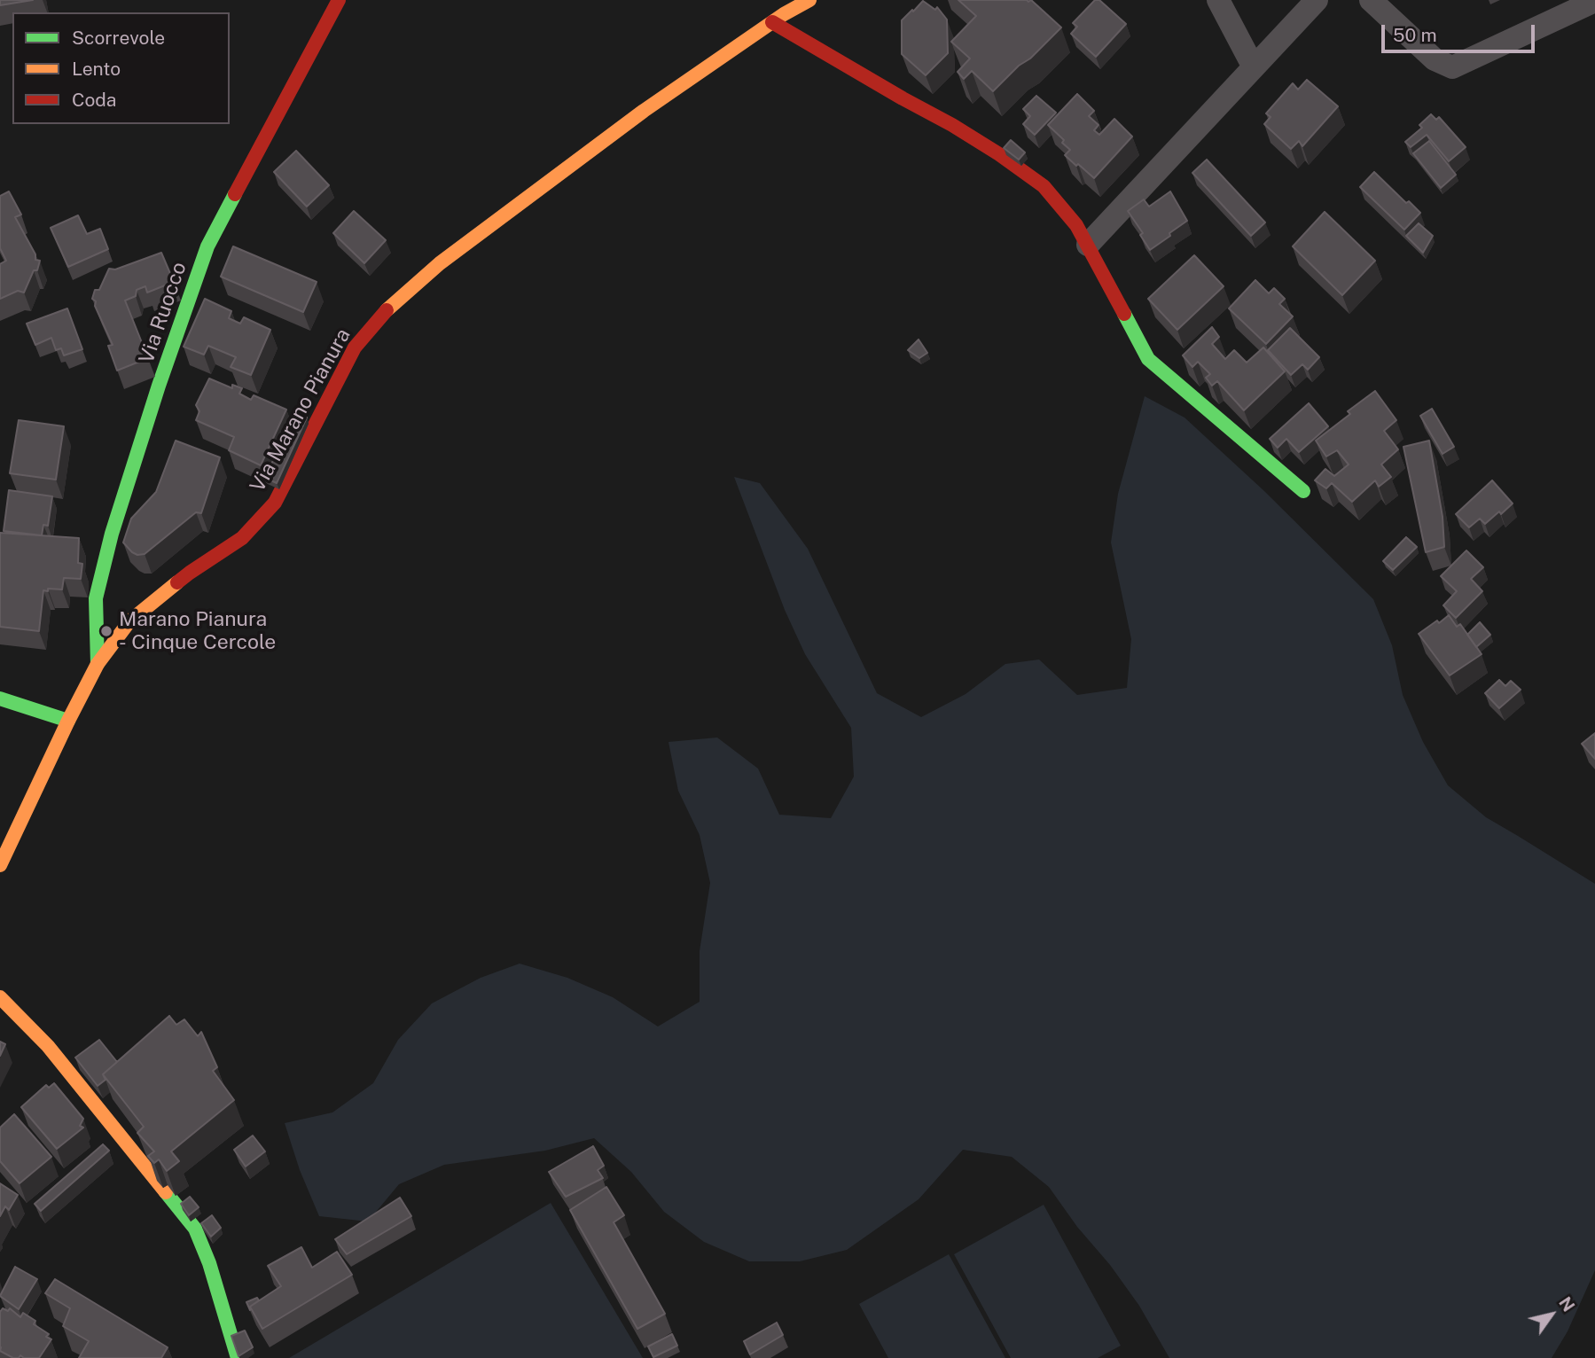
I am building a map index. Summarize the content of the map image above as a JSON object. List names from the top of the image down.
{
  "streets": {
    "street": ["Via Ruocco", "Via Marano Pianura"]
  },
  "crossings": [
    ["Via Ruocco", "Via Marano Pianura"]
  ],
  "places": ["Marano Pianura - Cinque Cercole"],
  "legend": ["Scorrevole", "Lento", "Coda"],
  "scale_bar": "50 m",
  "north": "top right"
}
